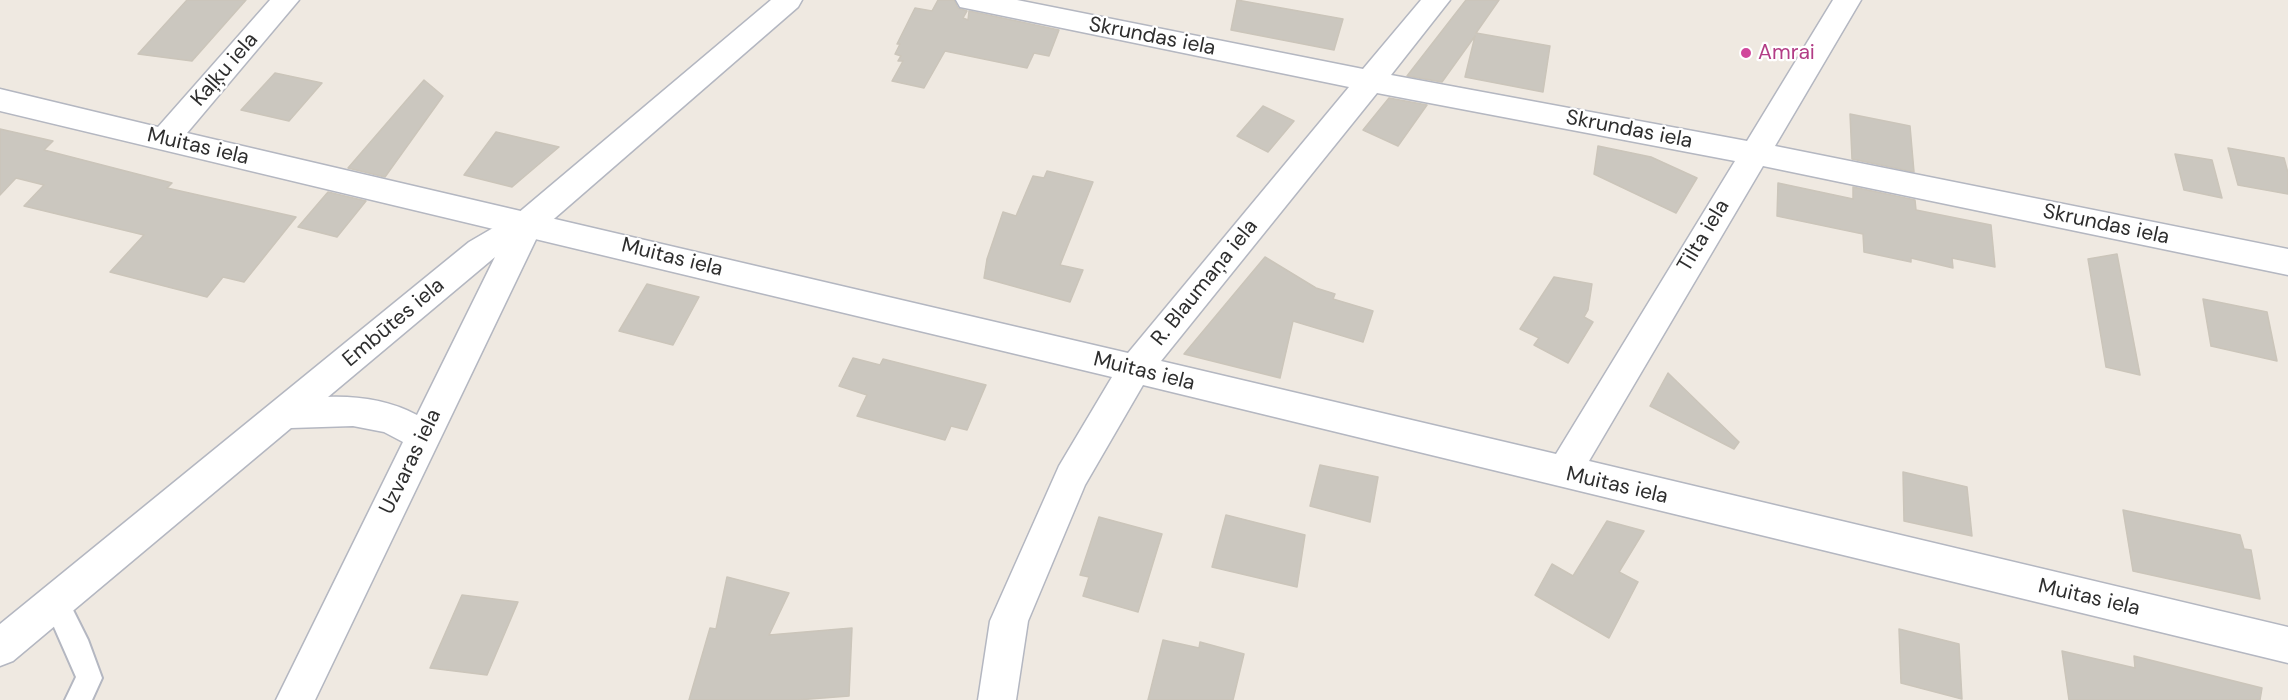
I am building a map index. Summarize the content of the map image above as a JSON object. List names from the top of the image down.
{
  "streets": {
    "street": [
      "Skrundas iela",
      "Kaļķu iela",
      "Muitas iela",
      "Tilta iela",
      "R. Blaumaņa iela",
      "Embūtes iela",
      "Uzvaras iela"
    ]
  },
  "crossings": [
    ["Skrundas iela", "Tilta iela"],
    ["Skrundas iela", "R. Blaumaņa iela"],
    ["Kaļķu iela", "Muitas iela"],
    ["Muitas iela", "Tilta iela"],
    ["Muitas iela", "R. Blaumaņa iela"],
    ["Muitas iela", "Embūtes iela"],
    ["Muitas iela", "Uzvaras iela"],
    ["Embūtes iela", "Uzvaras iela"]
  ],
  "places": ["Amrai"]
}
